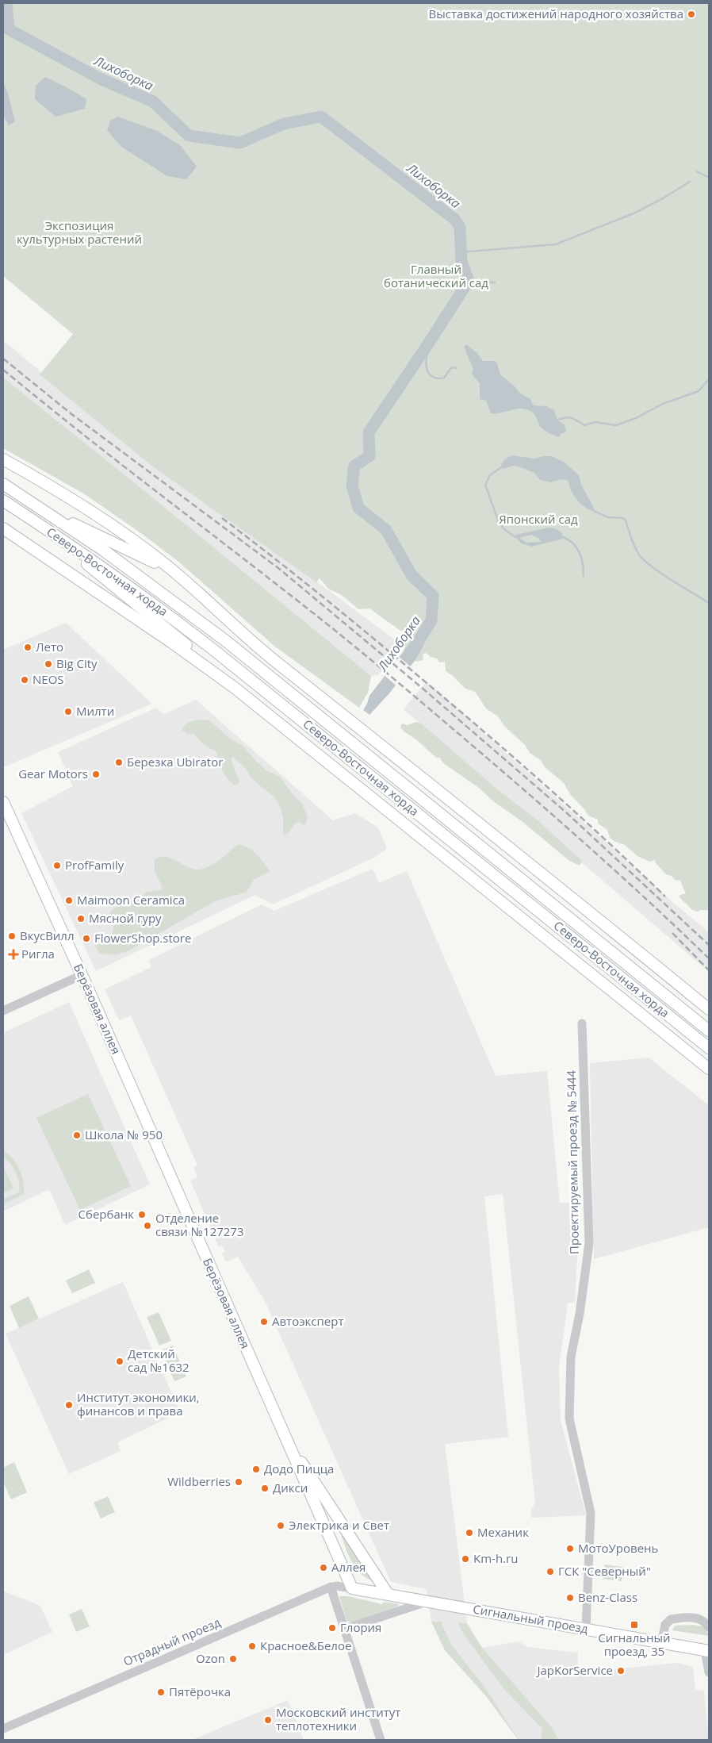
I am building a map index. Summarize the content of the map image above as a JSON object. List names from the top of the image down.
{
  "streets": {
    "main road": ["Северо-Восточная хорда", "Берёзовая аллея", "Сигнальный проезд"],
    "street": ["Проектируемый проезд № 5444", "Отрадный проезд"]
  },
  "crossings": [
    ["Берёзовая аллея", "Сигнальный проезд"],
    ["Берёзовая аллея", "Отрадный проезд"],
    ["Проектируемый проезд № 5444", "Сигнальный проезд"],
    ["Сигнальный проезд", "Отрадный проезд"]
  ],
  "water": ["Лихоборка"],
  "parks": ["Экспозиция культурных растений", "Главный ботанический сад", "Японский сад"],
  "places": {
    "other": [
      "Выставка достижений народного хозяйства",
      "Лето",
      "Big City",
      "NEOS",
      "Милти",
      "Березка Ubirator",
      "Gear Motors",
      "ProfFamily",
      "Maimoon Ceramica",
      "Мясной гуру",
      "ВкусВилл",
      "FlowerShop.store",
      "Школа № 950",
      "Сбербанк",
      "Отделение связи №127273",
      "Автоэксперт",
      "Детский сад №1632",
      "Институт экономики, финансов и права",
      "Додо Пицца",
      "Wildberries",
      "Дикси",
      "Электрика и Свет",
      "Механик",
      "МотоУровень",
      "Km-h.ru",
      "Аллея",
      "ГСК \"Северный\"",
      "Benz-Class",
      "Глория",
      "Красное&Белое",
      "Ozon",
      "JapKorService",
      "Пятёрочка",
      "Московский институт теплотехники"
    ],
    "health": ["Ригла"],
    "transit": ["Сигнальный проезд, 35"]
  }
}
